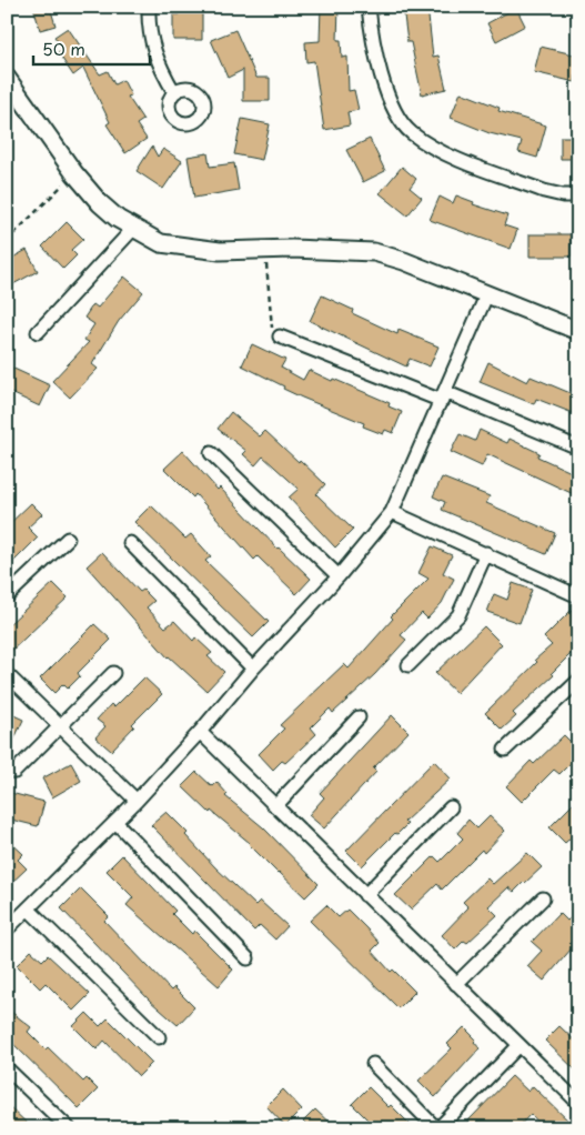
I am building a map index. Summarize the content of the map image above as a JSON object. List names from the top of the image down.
{
  "scale_bar": "50 m"
}
